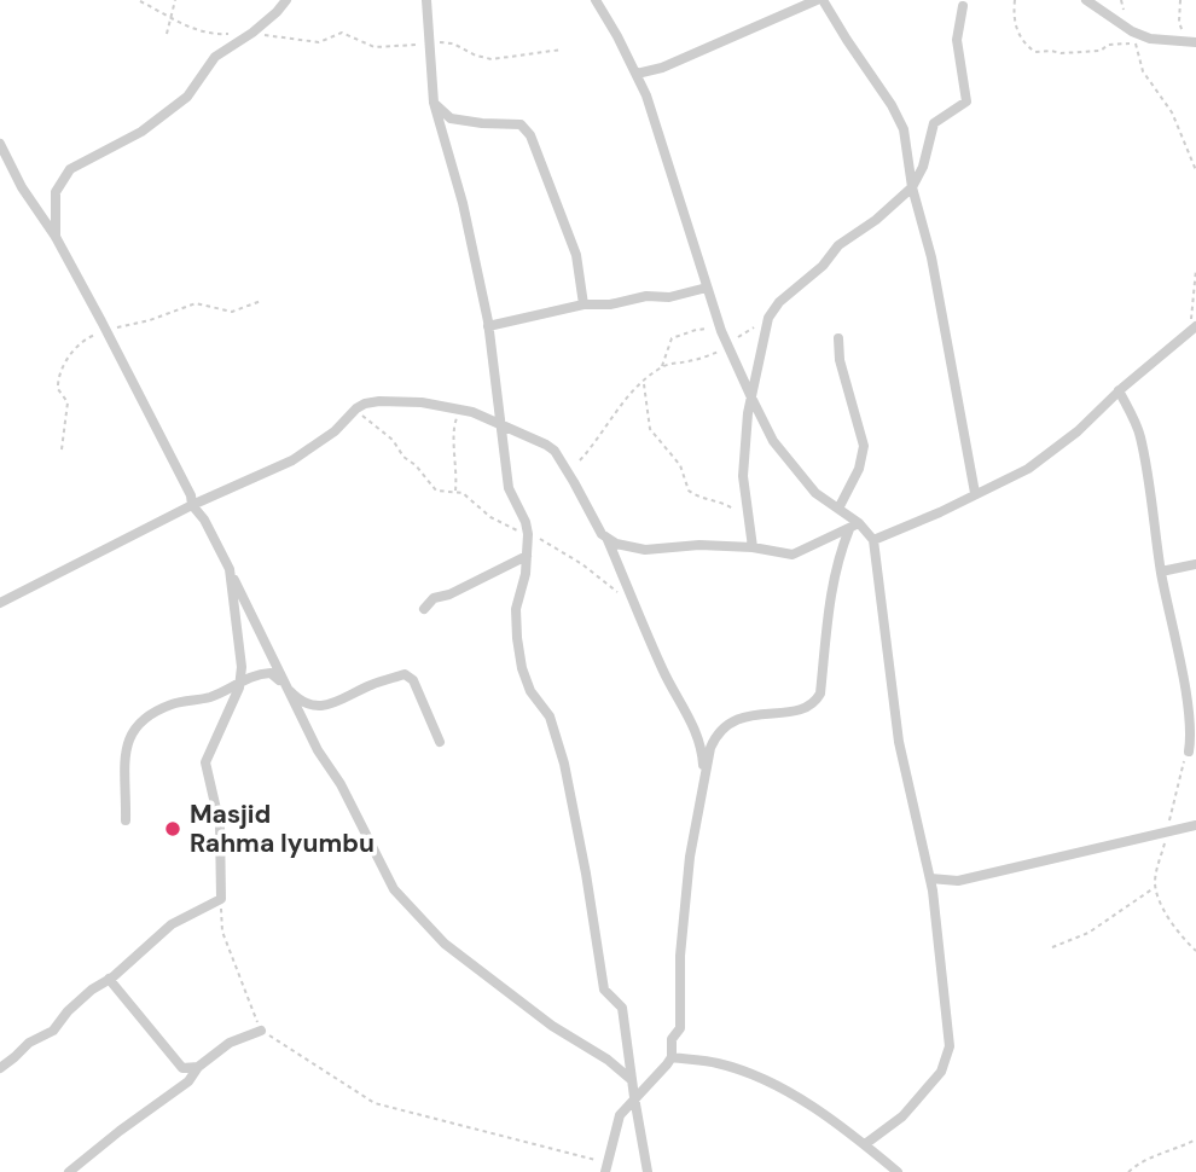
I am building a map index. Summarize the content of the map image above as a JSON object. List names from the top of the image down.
{
  "places": ["Masjid Rahma Iyumbu"]
}
